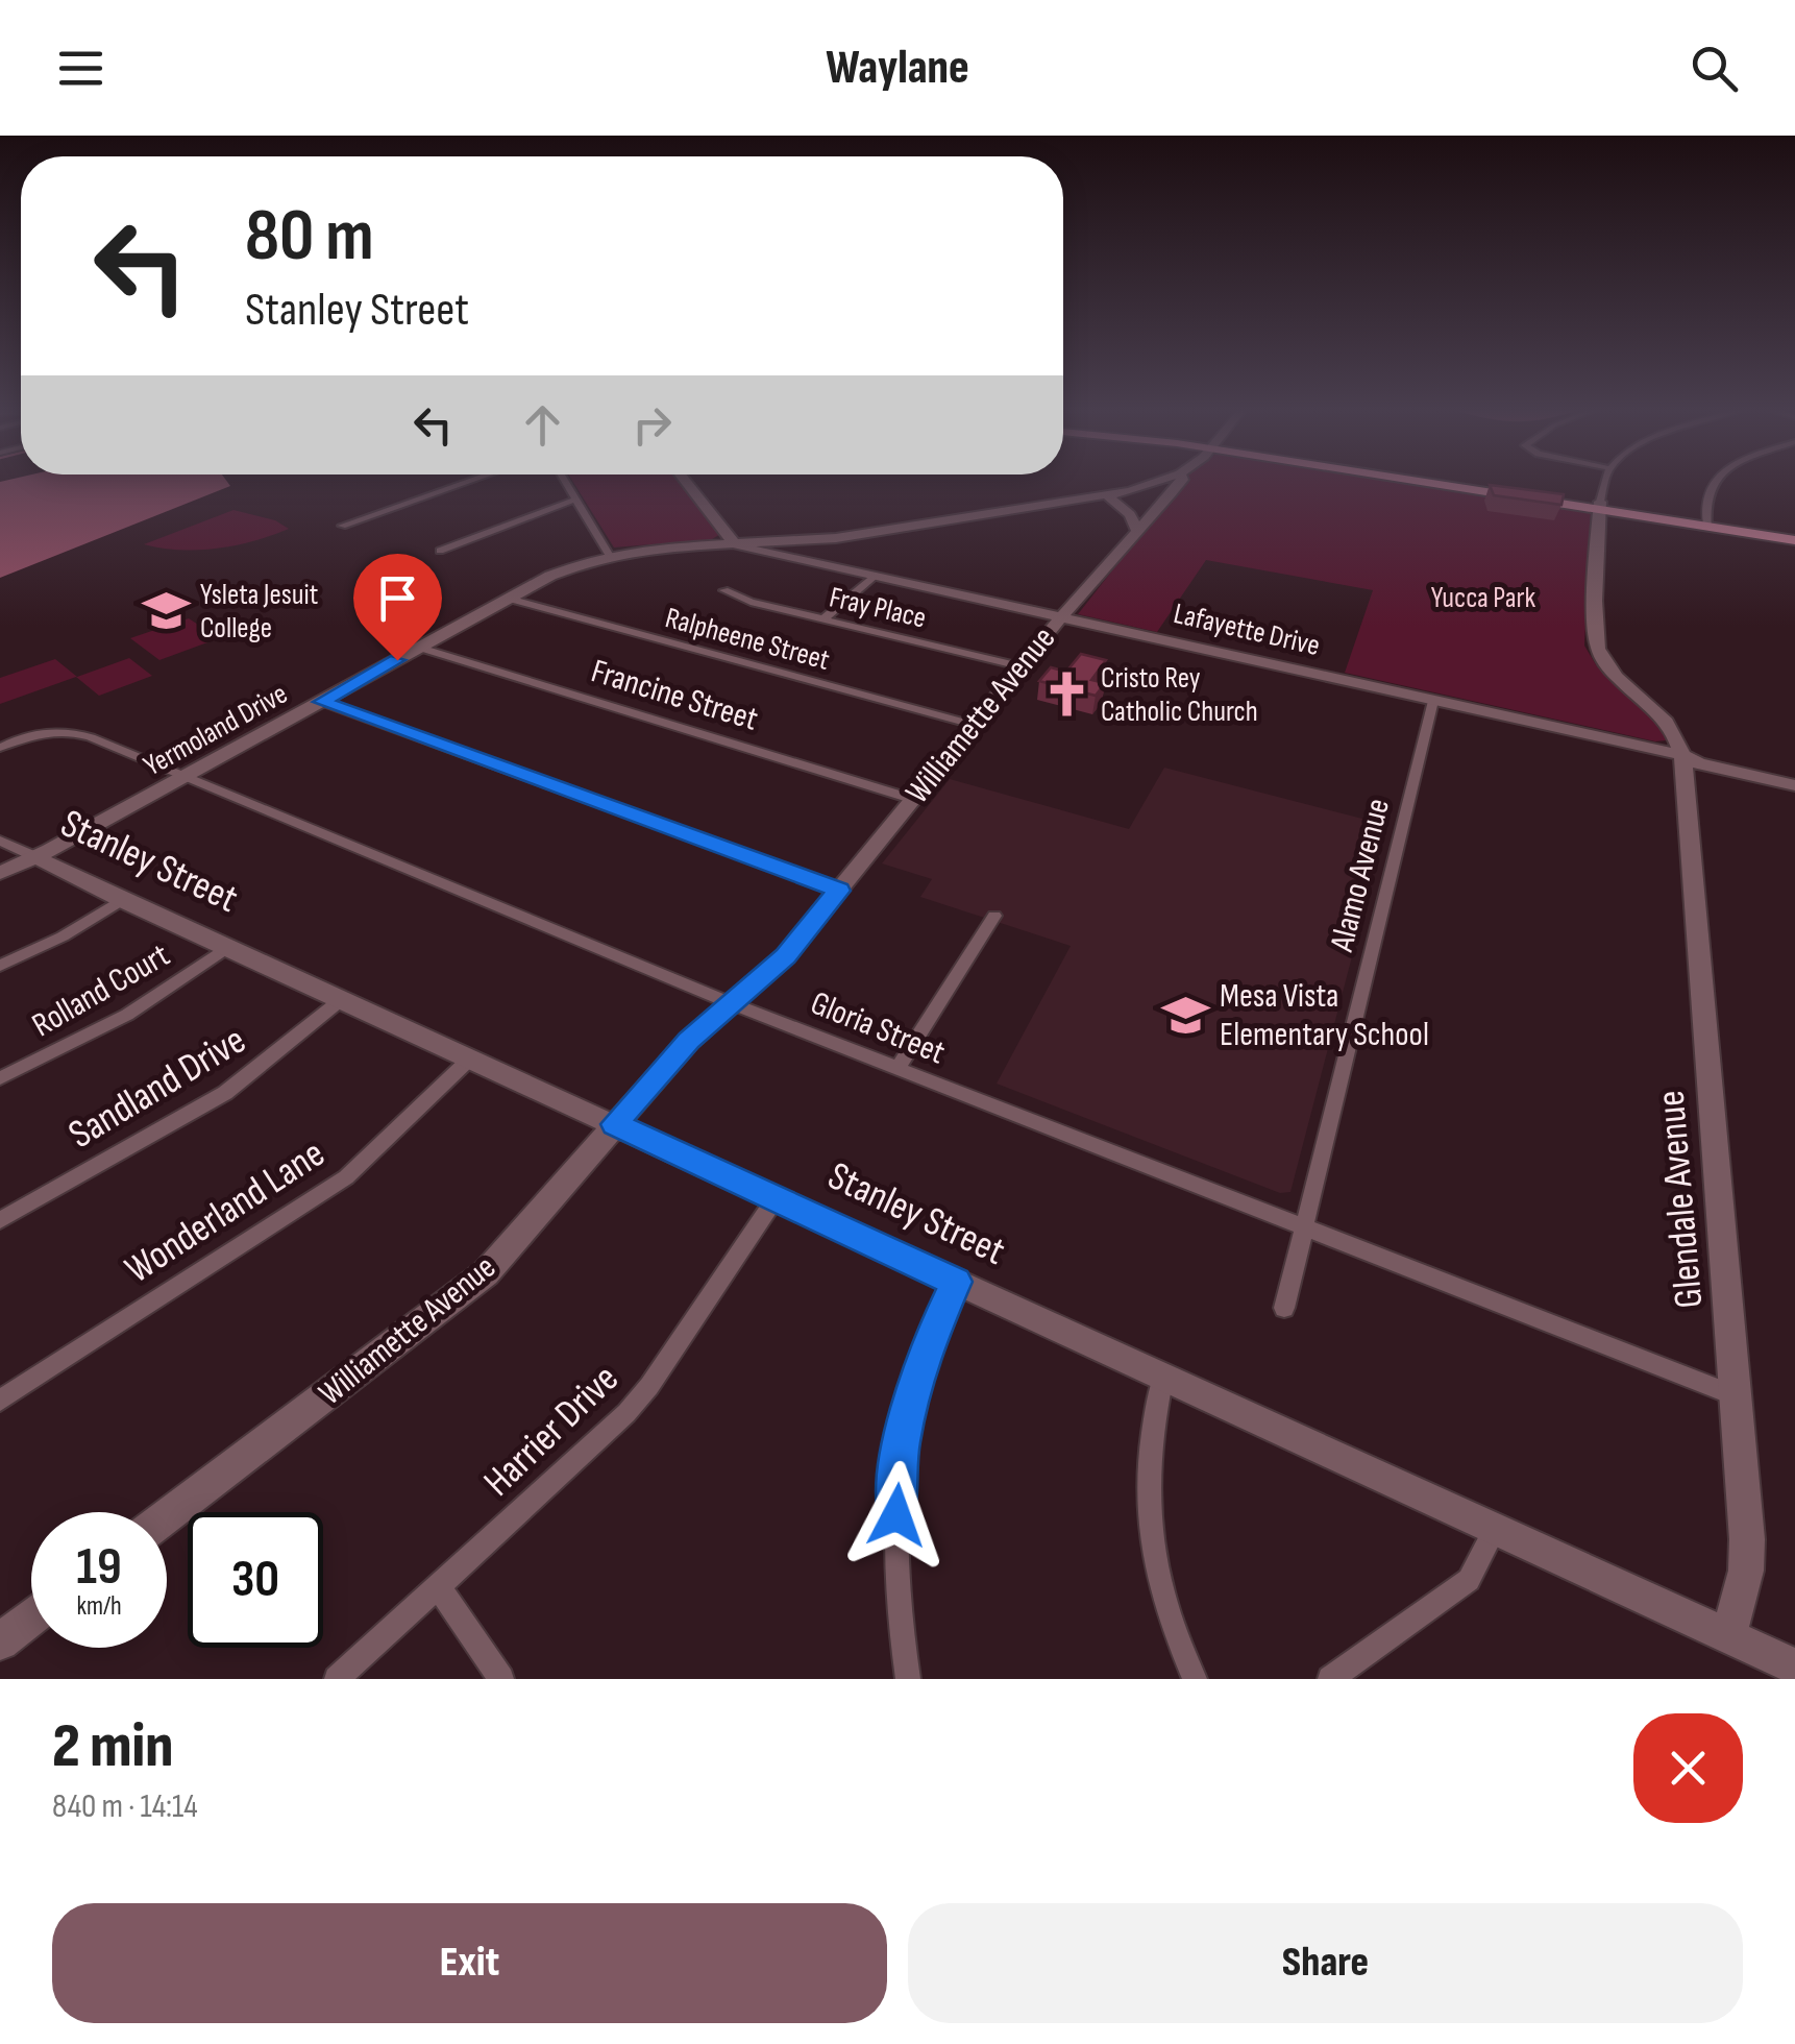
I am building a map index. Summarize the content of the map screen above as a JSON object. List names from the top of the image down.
{
  "streets": {
    "street": [
      "Fray Place",
      "Lafayette Drive",
      "Ralpheene Street",
      "Francine Street",
      "Williamette Avenue",
      "Yermoland Drive",
      "Stanley Street",
      "Alamo Avenue",
      "Rolland Court",
      "Gloria Street",
      "Sandland Drive",
      "Glendale Avenue",
      "Wonderland Lane",
      "Harrier Drive"
    ]
  },
  "crossings": [
    ["Fray Place", "Williamette Avenue"],
    ["Lafayette Drive", "Williamette Avenue"],
    ["Lafayette Drive", "Yermoland Drive"],
    ["Lafayette Drive", "Alamo Avenue"],
    ["Lafayette Drive", "Glendale Avenue"],
    ["Ralpheene Street", "Williamette Avenue"],
    ["Ralpheene Street", "Yermoland Drive"],
    ["Francine Street", "Williamette Avenue"],
    ["Francine Street", "Yermoland Drive"],
    ["Williamette Avenue", "Stanley Street"],
    ["Williamette Avenue", "Gloria Street"],
    ["Yermoland Drive", "Stanley Street"],
    ["Yermoland Drive", "Gloria Street"],
    ["Stanley Street", "Rolland Court"],
    ["Stanley Street", "Sandland Drive"],
    ["Stanley Street", "Glendale Avenue"],
    ["Stanley Street", "Wonderland Lane"],
    ["Stanley Street", "Harrier Drive"],
    ["Alamo Avenue", "Gloria Street"],
    ["Gloria Street", "Glendale Avenue"]
  ],
  "parks": ["Yucca Park"],
  "places": {
    "school or university": ["Ysleta Jesuit College", "Mesa Vista Elementary School"],
    "church": ["Cristo Rey Catholic Church"]
  },
  "page": {
    "header": "Waylane",
    "turn": ["80 m", "Stanley Street"],
    "speed": "19 km/h",
    "limit": "30",
    "heading": ["2 min", "840 m · 14:14"],
    "buttons": ["Exit", "Share"]
  }
}
